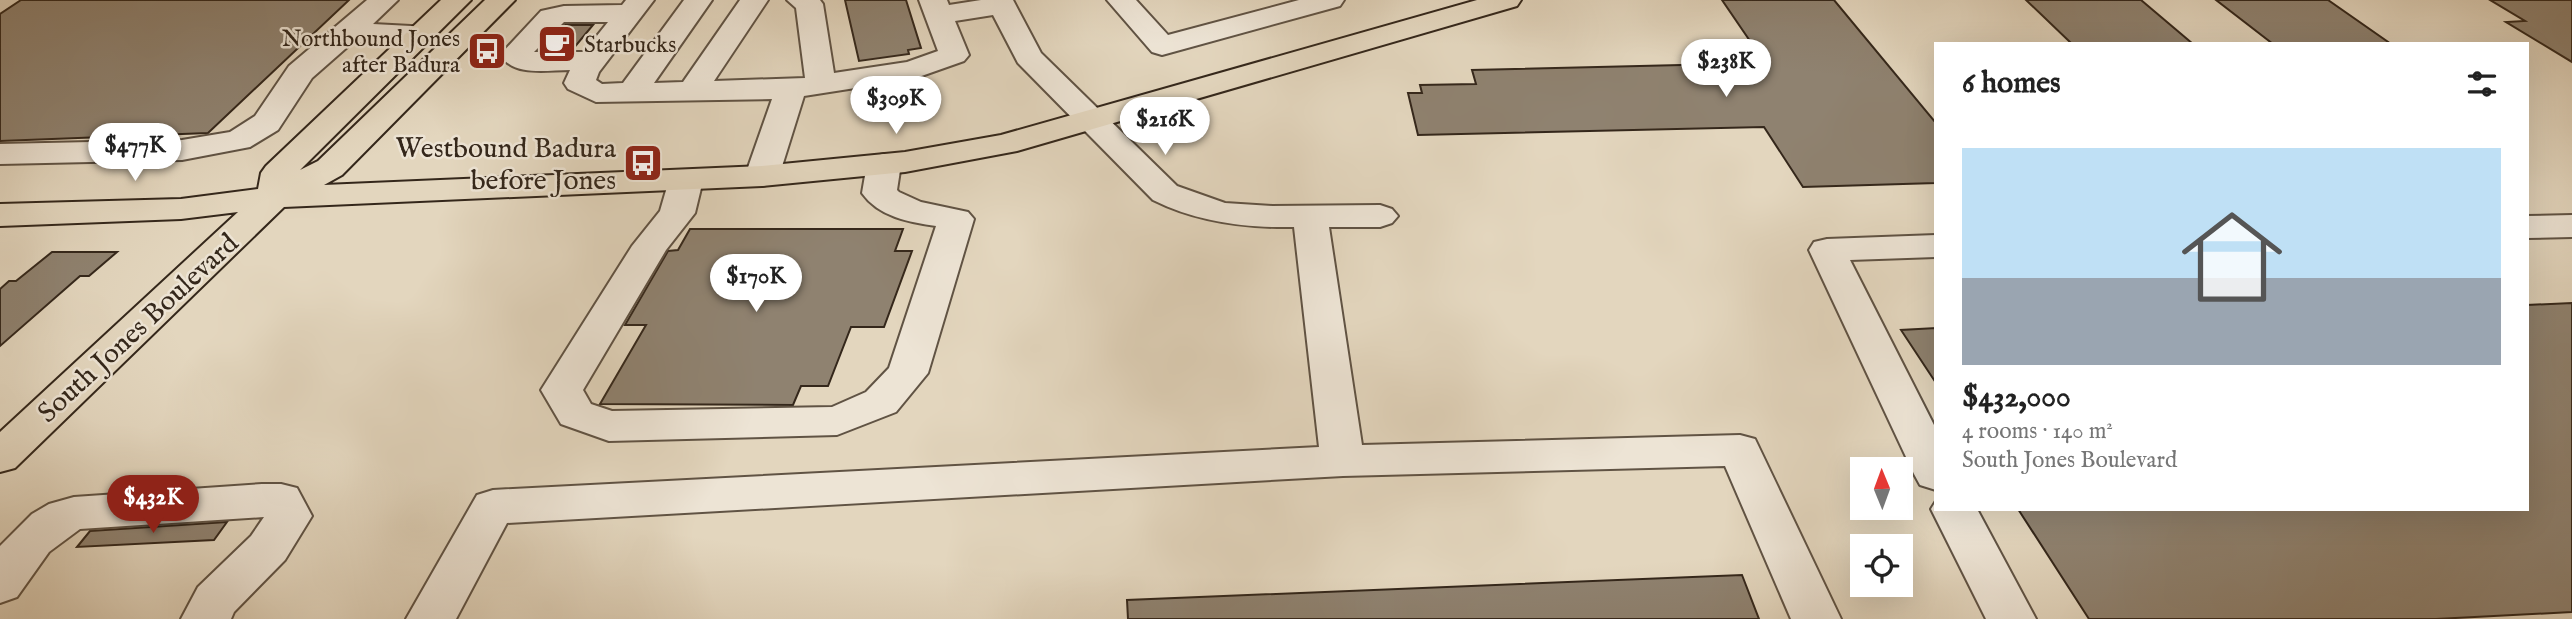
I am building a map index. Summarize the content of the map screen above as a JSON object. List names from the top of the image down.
{
  "streets": {
    "main road": ["South Jones Boulevard"]
  },
  "places": {
    "cafe": ["Starbucks"],
    "bus stop": ["Northbound Jones after Badura", "Westbound Badura before Jones"]
  },
  "north": "top",
  "page": {
    "price": [
      "$238K",
      "$309K",
      "$216K",
      "$477K",
      "$170K",
      "$432K"
    ],
    "heading": "6 homes",
    "list": [
      {
        "name": "$432,000",
        "note": "4 rooms · 140 m² · South Jones Boulevard"
      }
    ]
  }
}
